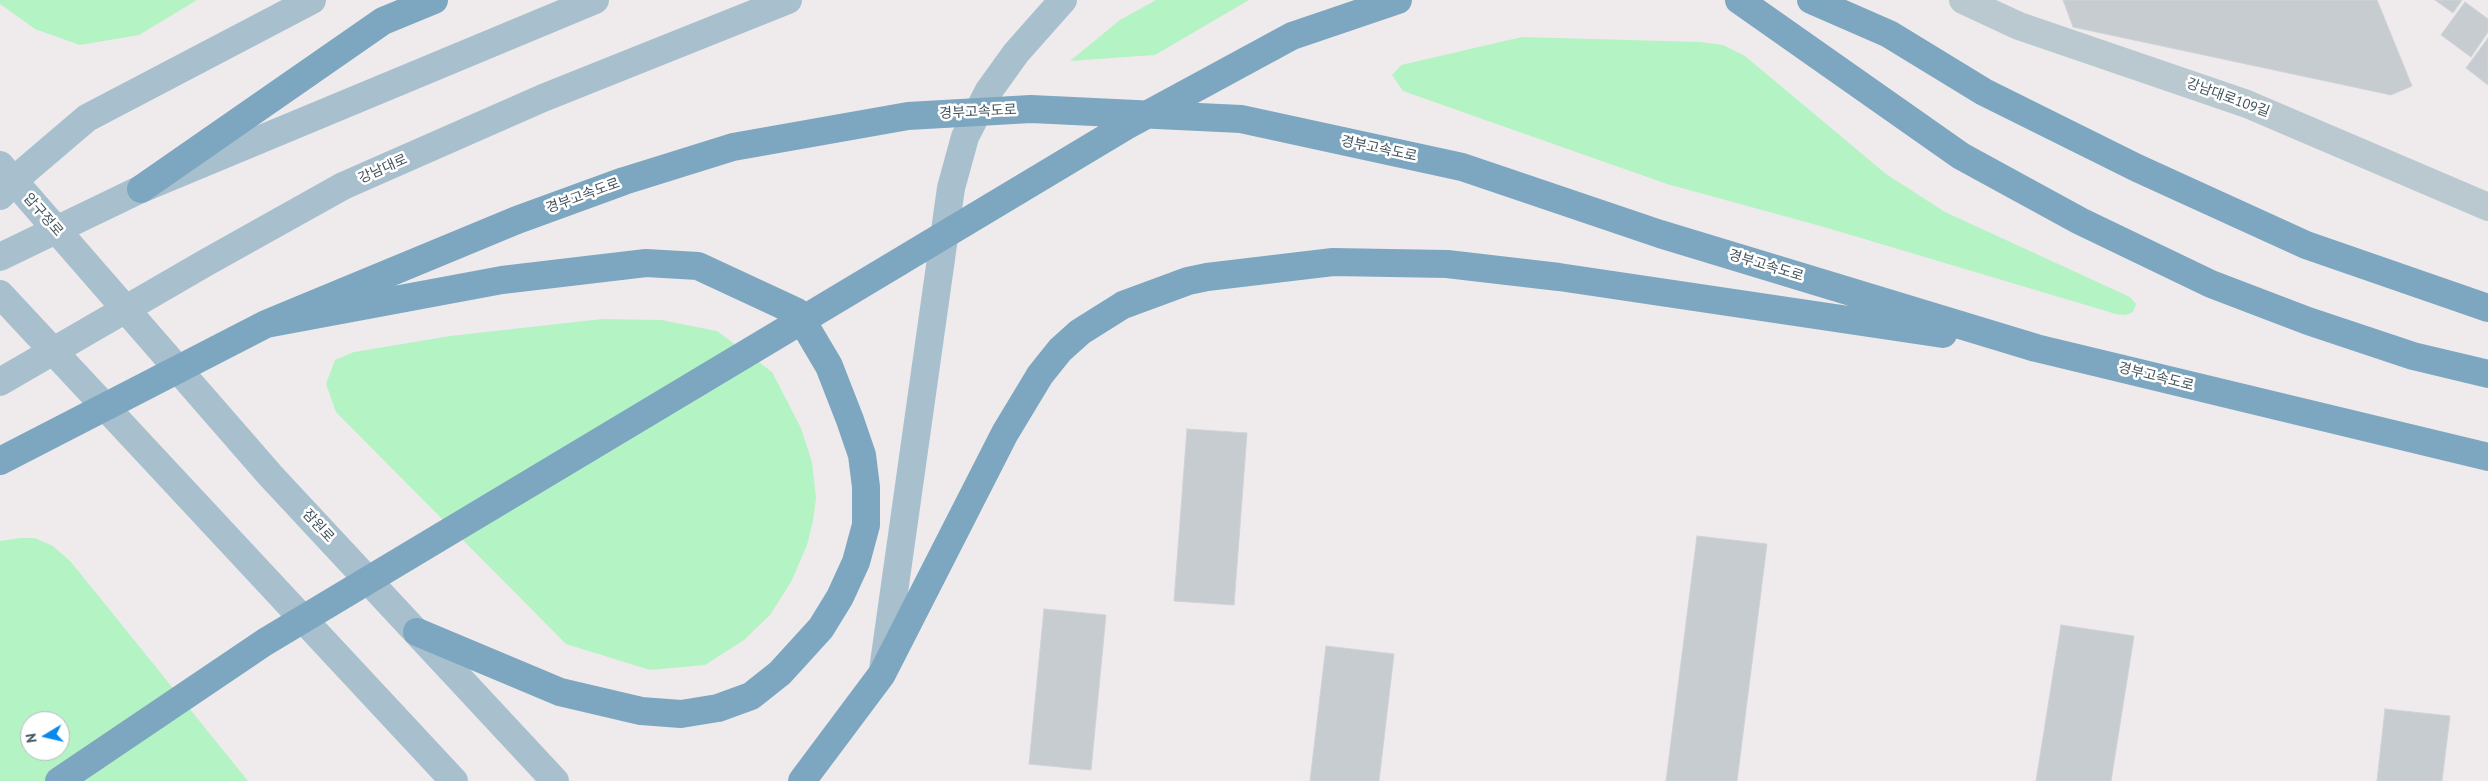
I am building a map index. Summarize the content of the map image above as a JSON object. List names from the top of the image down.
{
  "streets": {
    "highway": ["경부고속도로"],
    "main road": ["강남대로", "압구정로", "잠원로"],
    "street": ["강남대로109길"]
  },
  "crossings": [
    ["압구정로", "잠원로"]
  ],
  "north": "left"
}
